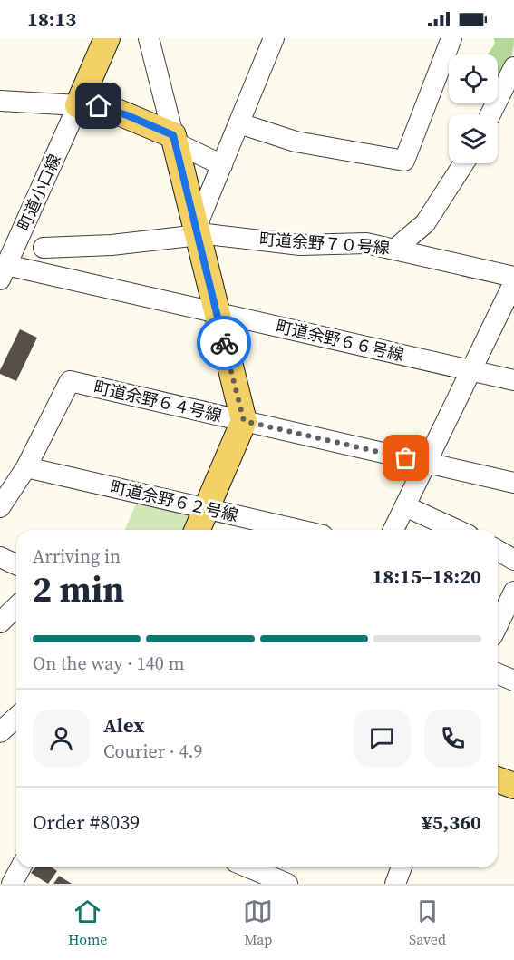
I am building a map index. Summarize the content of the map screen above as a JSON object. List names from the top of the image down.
{
  "streets": {
    "street": [
      "町道小口線",
      "町道余野７０号線",
      "町道余野６６号線",
      "町道余野６４号線",
      "町道余野６２号線"
    ]
  },
  "crossings": [
    ["町道小口線", "町道余野６６号線"],
    ["町道余野６４号線", "町道余野６２号線"]
  ],
  "page": {
    "status": "18:13",
    "heading": ["2 min", "Arriving in", "18:15–18:20"],
    "panel": [
      "Alex",
      "Courier · 4.9",
      "Order #8039",
      "¥5,360"
    ],
    "bar": "On the way · 140 m",
    "tabs": ["Home", "Map", "Saved"]
  }
}
